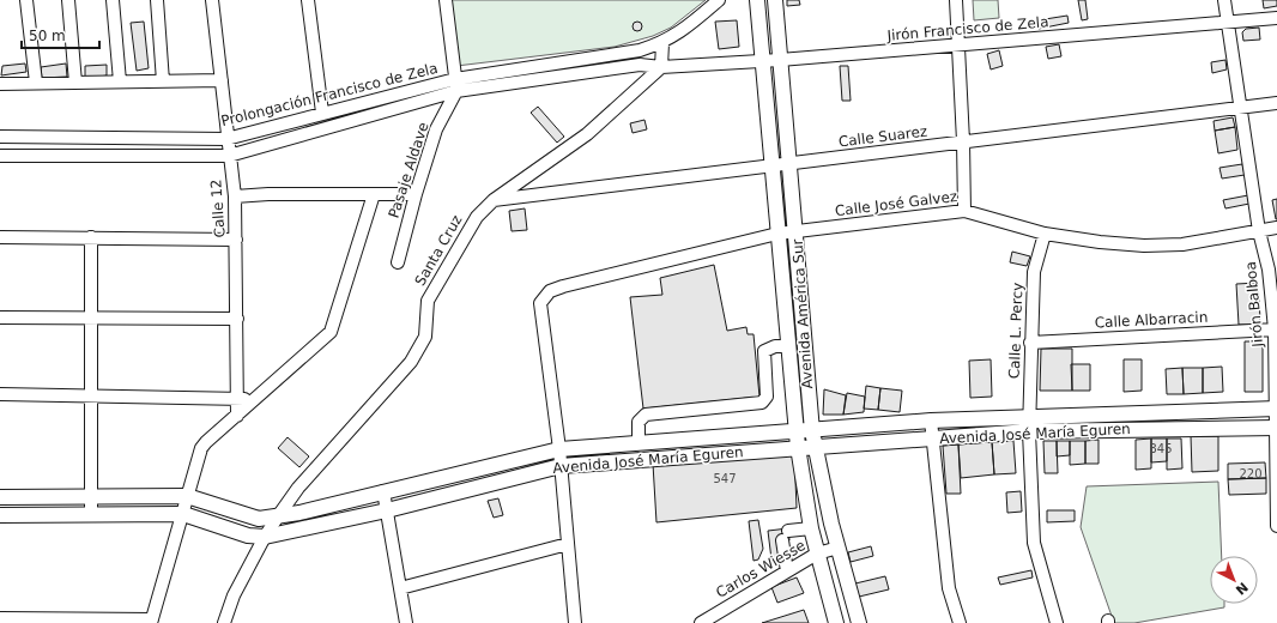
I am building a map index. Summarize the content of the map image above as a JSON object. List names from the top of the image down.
{
  "streets": {
    "main road": ["Avenida América Sur", "Avenida José María Eguren"],
    "street": [
      "Jirón Francisco de Zela",
      "Prolongación Francisco de Zela",
      "Calle Suarez",
      "Pasaje Aldave",
      "Calle José Galvez",
      "Calle 12",
      "Santa Cruz",
      "Jirón Balboa",
      "Calle Albarracin",
      "Calle L. Percy",
      "Carlos Wiesse"
    ]
  },
  "crossings": [
    ["Jirón Francisco de Zela", "Prolongación Francisco de Zela"],
    ["Jirón Francisco de Zela", "Santa Cruz"],
    ["Jirón Francisco de Zela", "Jirón Balboa"],
    ["Jirón Francisco de Zela", "Avenida América Sur"],
    ["Prolongación Francisco de Zela", "Pasaje Aldave"],
    ["Prolongación Francisco de Zela", "Calle 12"],
    ["Prolongación Francisco de Zela", "Santa Cruz"],
    ["Calle Suarez", "Santa Cruz"],
    ["Calle Suarez", "Jirón Balboa"],
    ["Calle Suarez", "Avenida América Sur"],
    ["Calle José Galvez", "Jirón Balboa"],
    ["Calle José Galvez", "Avenida América Sur"],
    ["Calle José Galvez", "Calle L. Percy"],
    ["Calle José Galvez", "Avenida José María Eguren"],
    ["Santa Cruz", "Avenida José María Eguren"],
    ["Jirón Balboa", "Calle Albarracin"],
    ["Jirón Balboa", "Avenida José María Eguren"],
    ["Avenida América Sur", "Avenida José María Eguren"],
    ["Avenida América Sur", "Carlos Wiesse"],
    ["Calle Albarracin", "Calle L. Percy"],
    ["Calle L. Percy", "Avenida José María Eguren"]
  ],
  "house_numbers": ["345", "220", "547"],
  "scale_bar": "50 m",
  "north": "bottom right"
}
